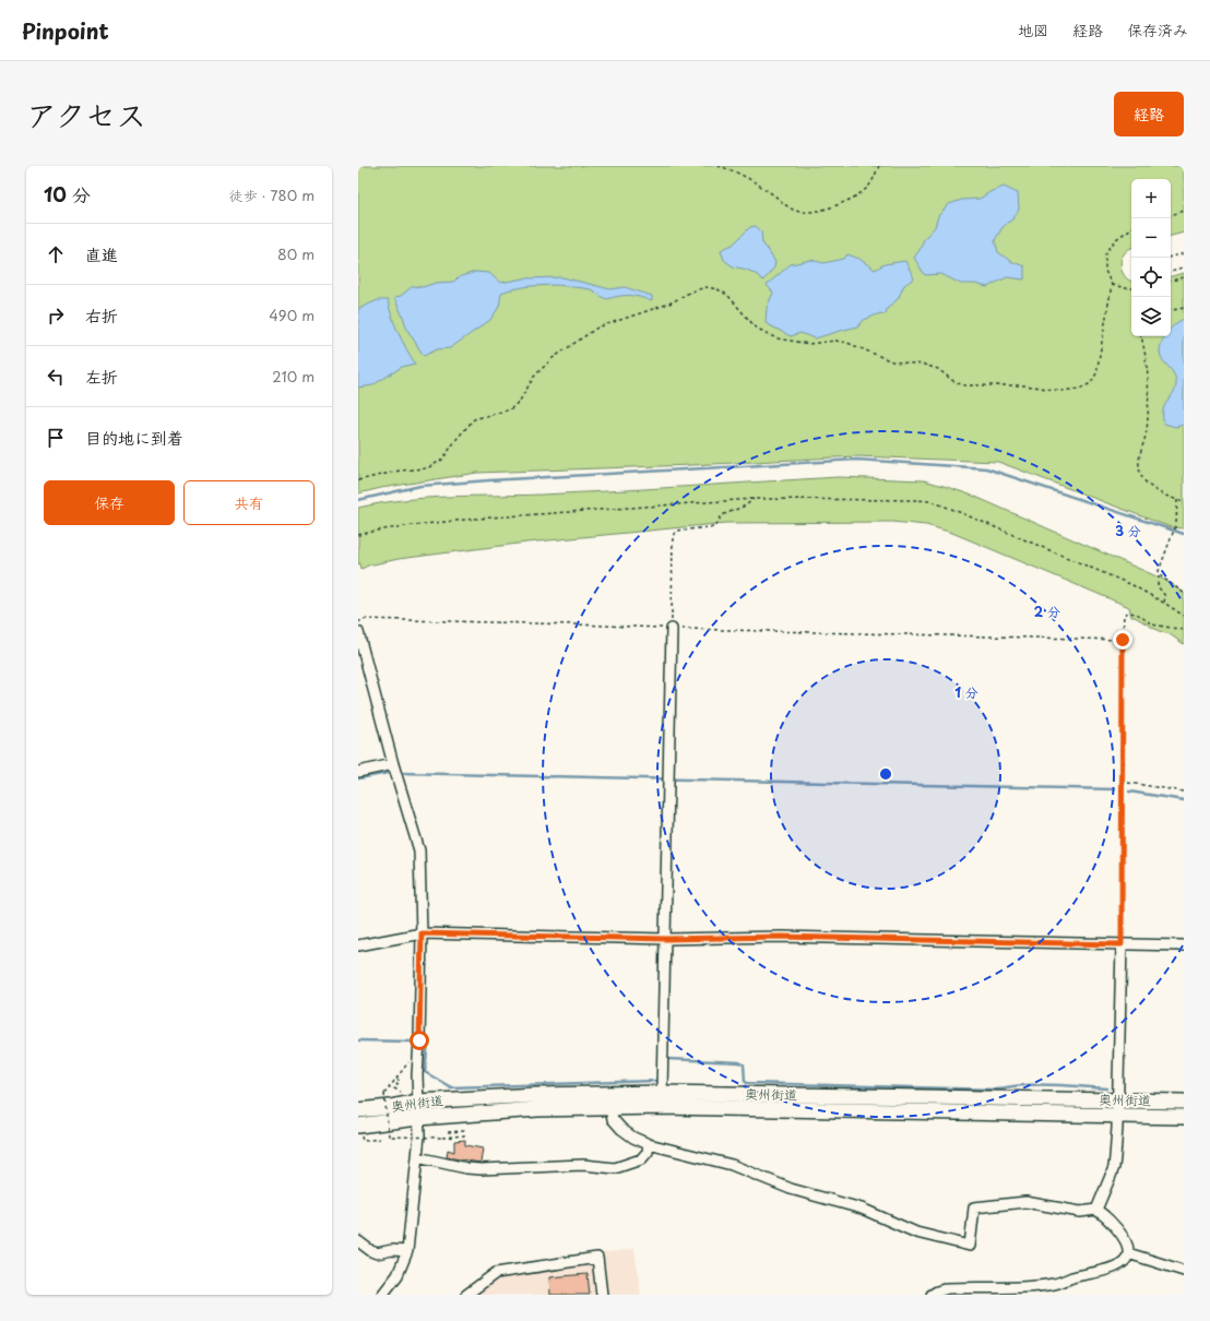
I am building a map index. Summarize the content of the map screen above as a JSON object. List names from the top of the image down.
{
  "streets": {
    "highway": ["奥州街道"]
  },
  "page": {
    "header": "Pinpoint",
    "nav": ["地図", "経路", "保存済み"],
    "title": "アクセス",
    "buttons": [
      "経路",
      ["保存", "共有"]
    ],
    "heading": ["10 分", "徒歩 · 780 m"],
    "map_buttons": ["+", "−"],
    "list": [
      ["直進", "80 m"],
      ["右折", "490 m"],
      ["左折", "210 m"],
      "目的地に到着"
    ]
  },
  "rings": ["3 分", "2 分", "1 分"]
}
